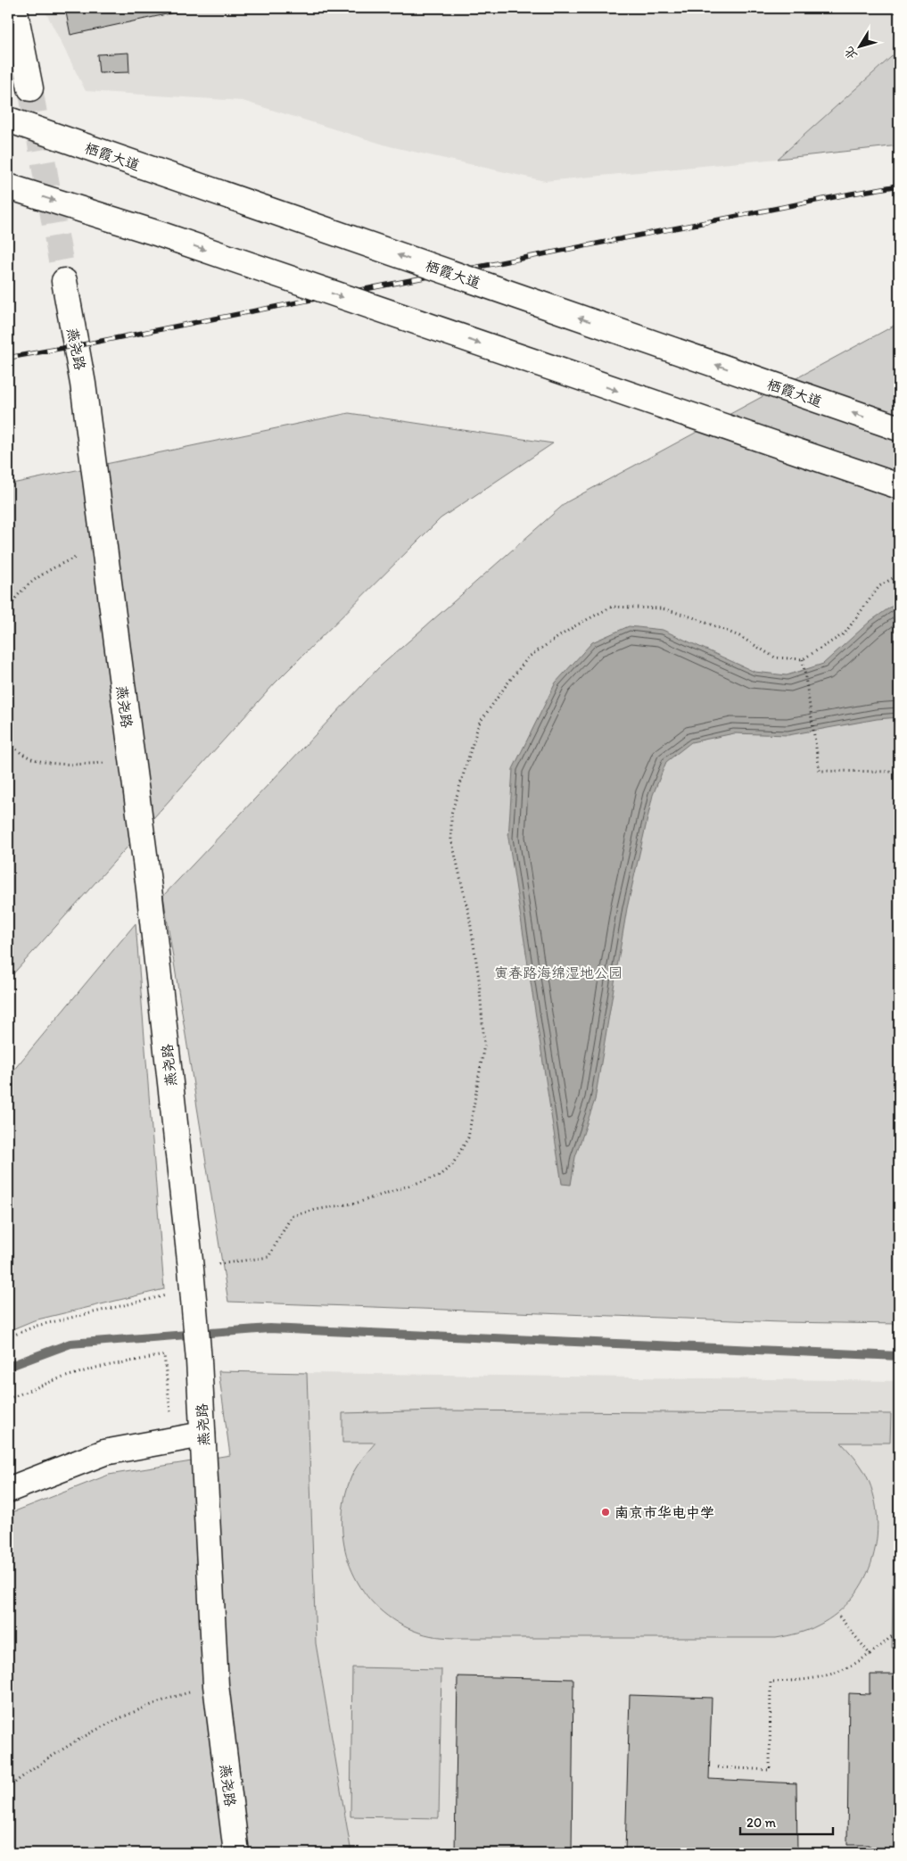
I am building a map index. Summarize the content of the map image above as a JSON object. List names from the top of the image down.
{
  "streets": {
    "main road": ["栖霞大道", "燕尧路"]
  },
  "parks": ["寅春路海绵湿地公园"],
  "places": ["南京市华电中学"],
  "scale_bar": "20 m",
  "north": "bottom left"
}
